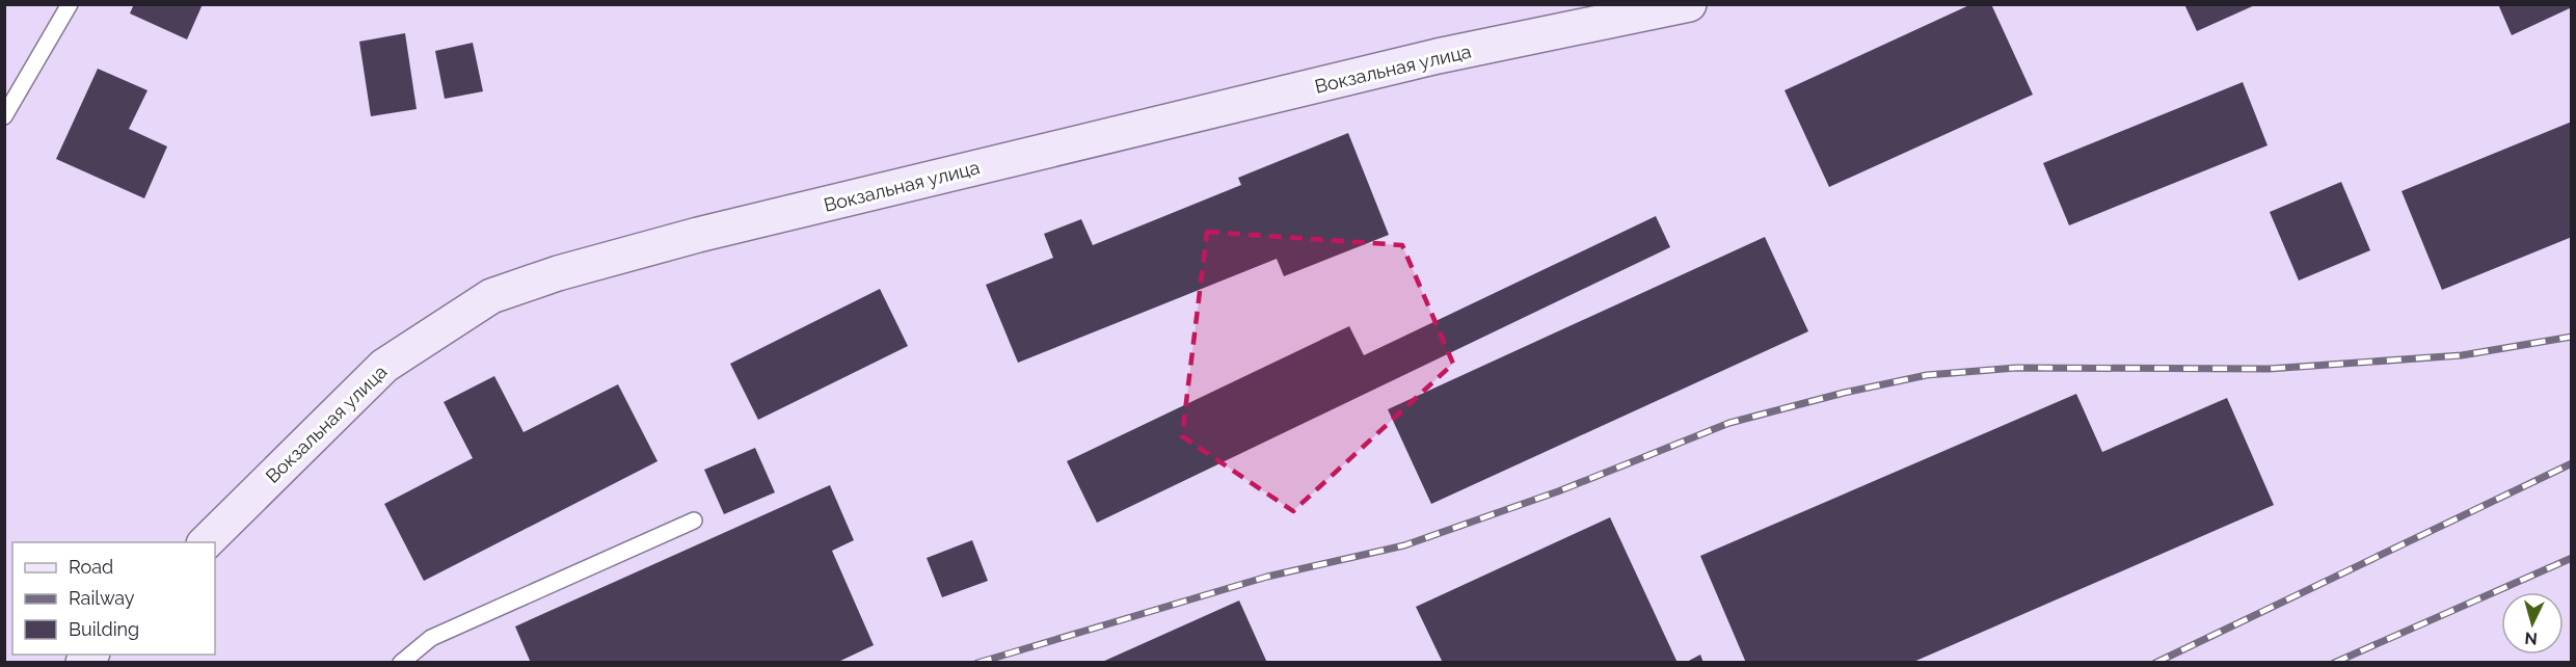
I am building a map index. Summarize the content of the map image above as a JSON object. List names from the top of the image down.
{
  "streets": {
    "street": ["Вокзальная улица"]
  },
  "legend": ["Road", "Railway", "Building"],
  "north": "bottom"
}
